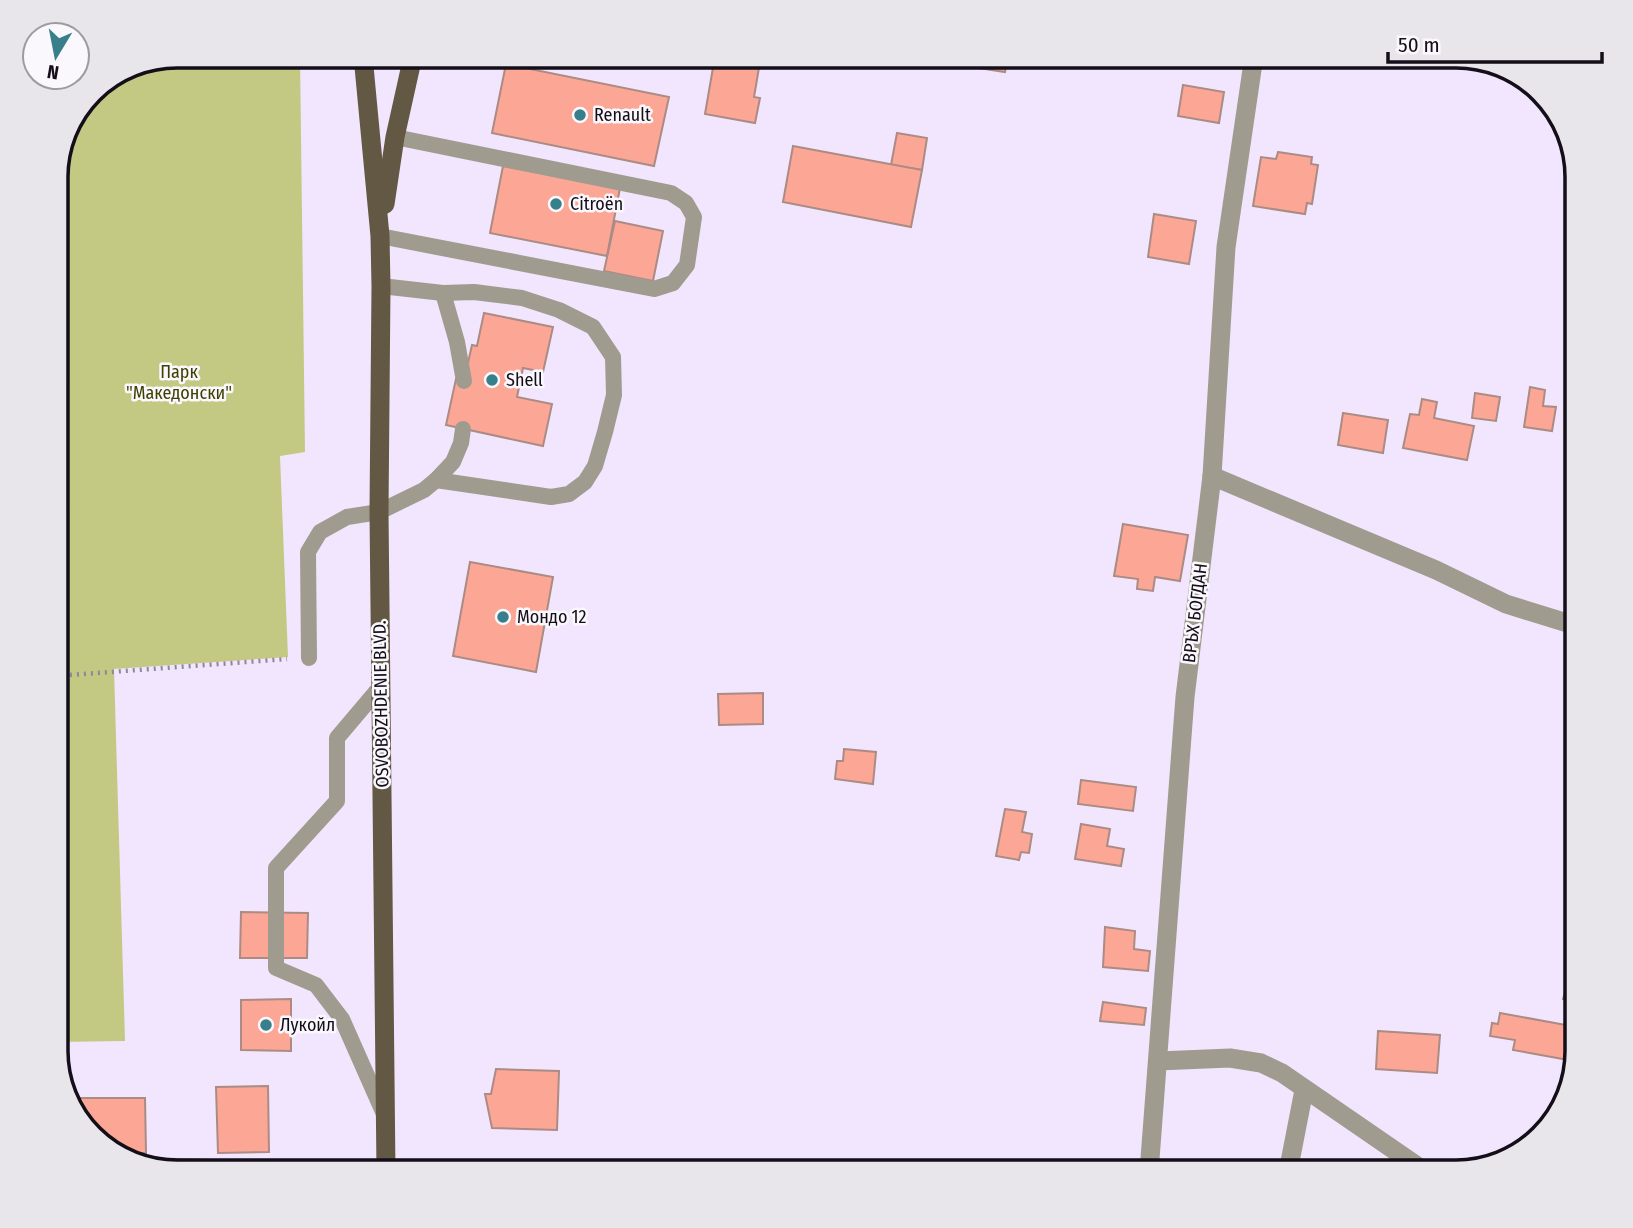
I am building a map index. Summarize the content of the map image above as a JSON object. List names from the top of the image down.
{
  "streets": {
    "main road": ["OSVOBOZHDENIE BLVD."],
    "street": ["ВРЪХ БОГДАН"]
  },
  "parks": ["Парк \"Македонски\""],
  "places": [
    "Renault",
    "Citroën",
    "Shell",
    "Мондо 12",
    "Лукойл"
  ],
  "scale_bar": "50 m",
  "north": "bottom"
}
